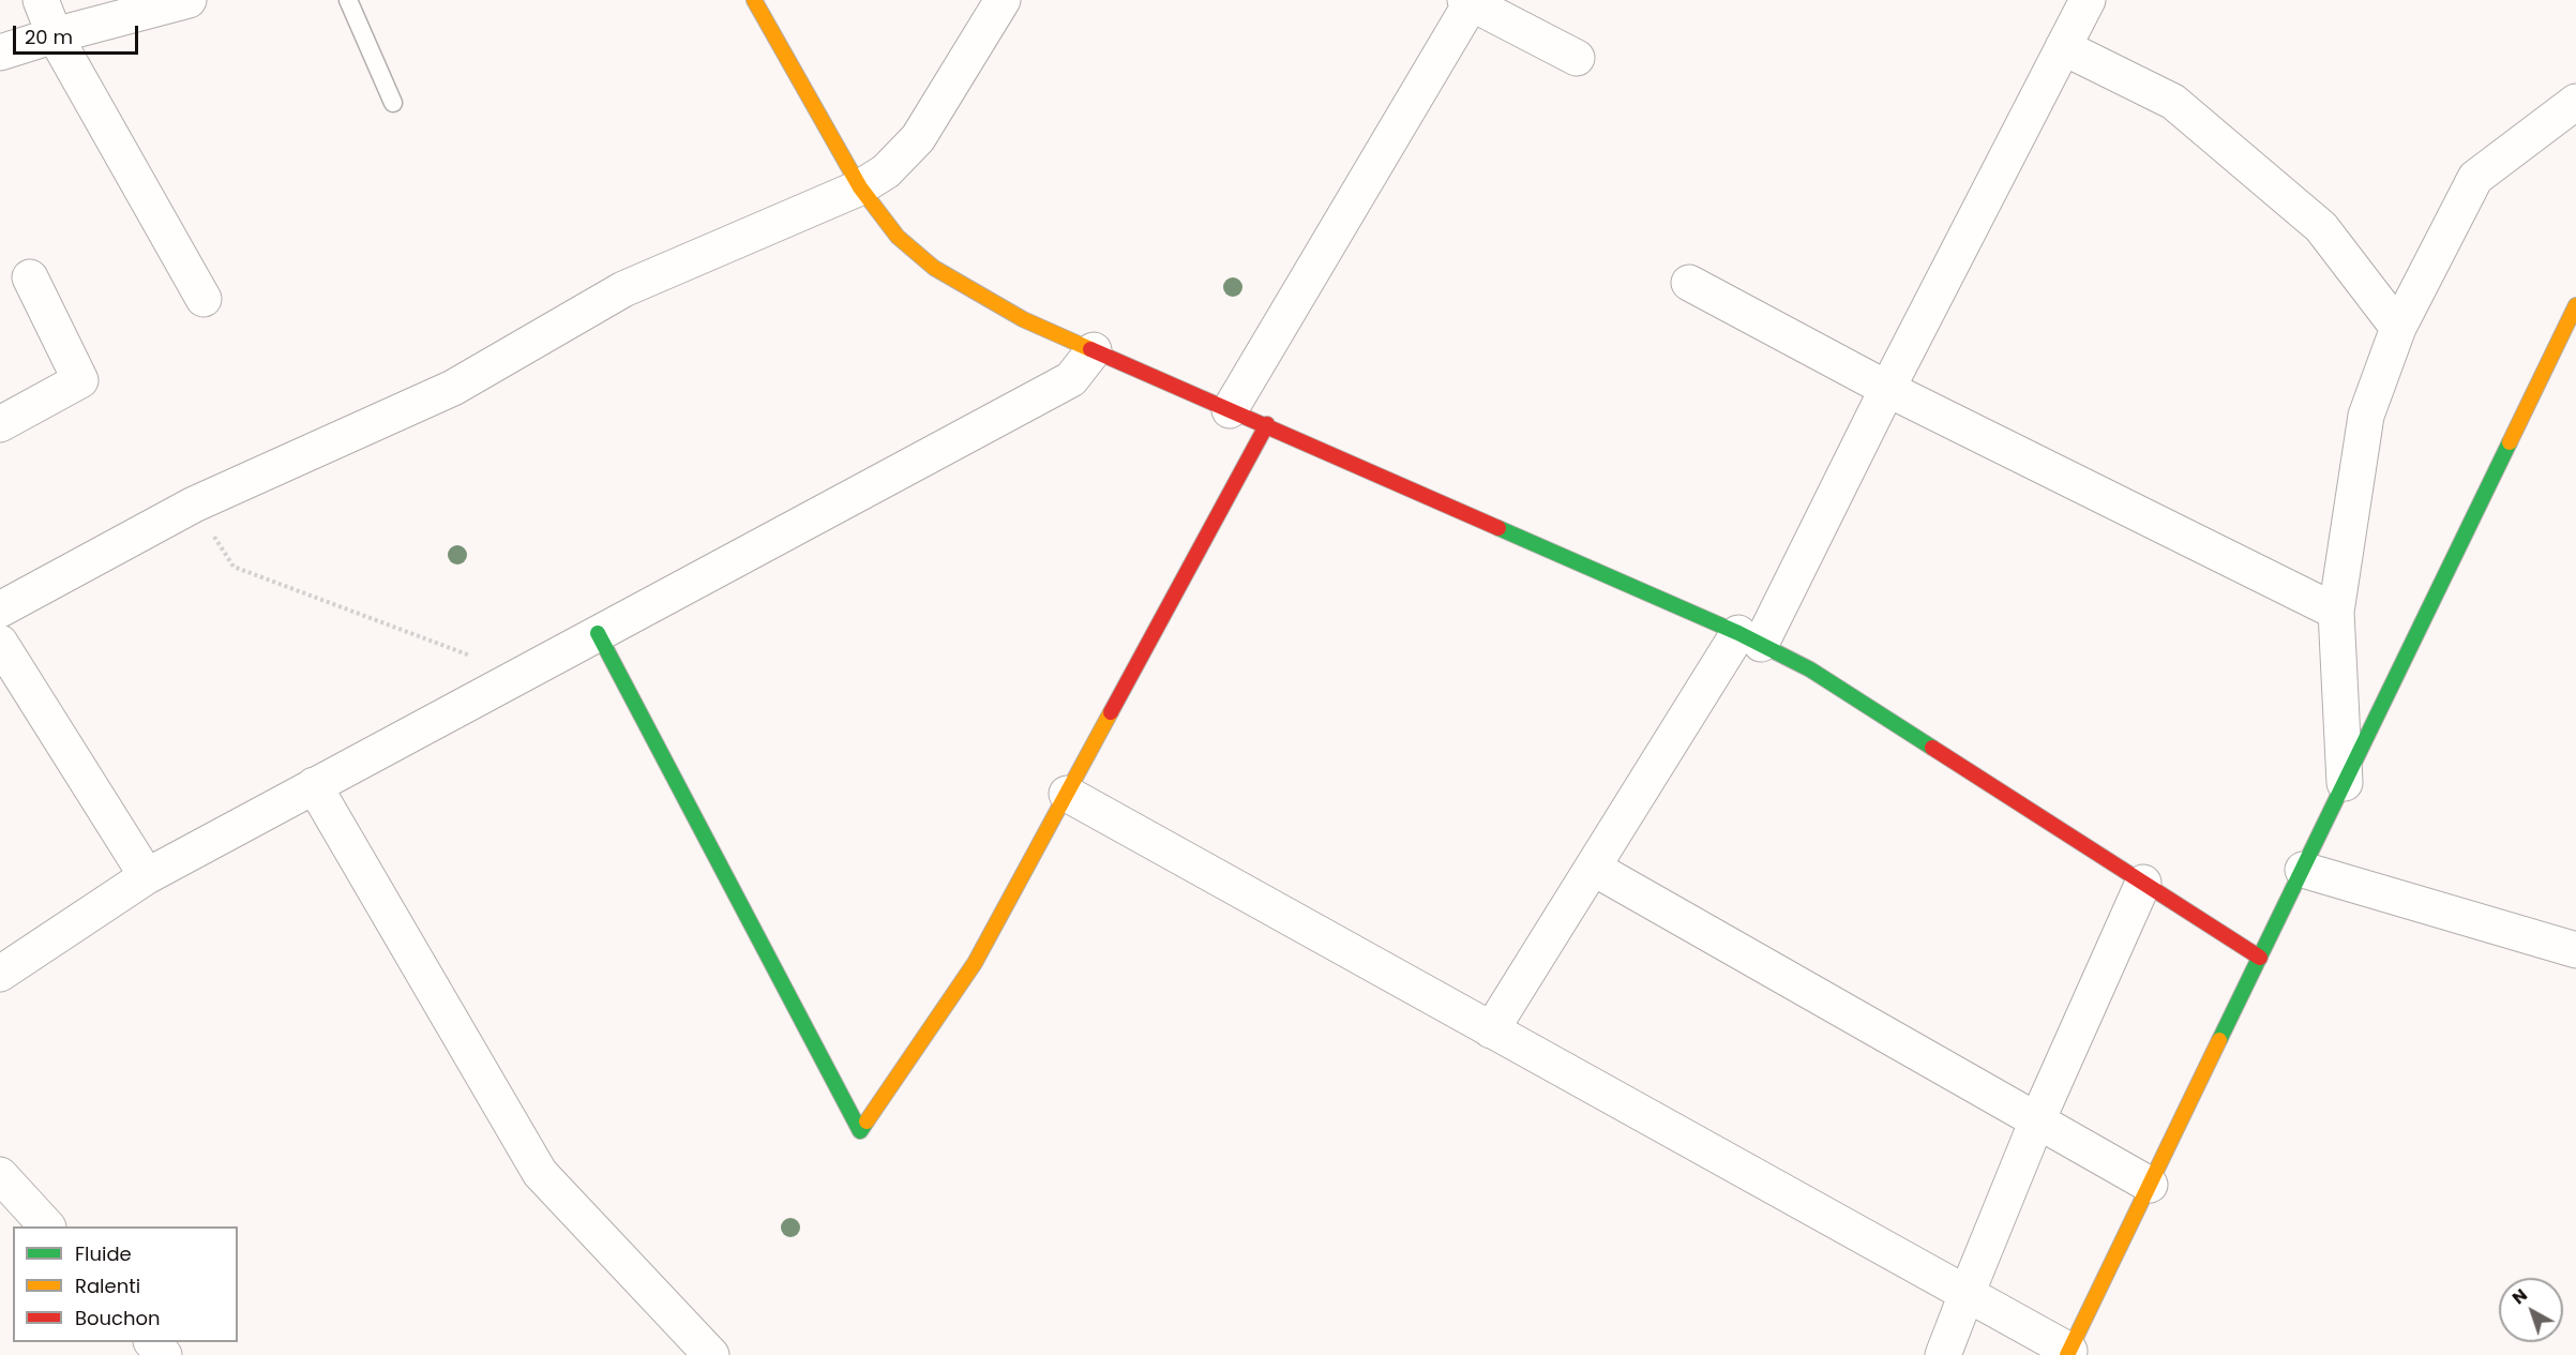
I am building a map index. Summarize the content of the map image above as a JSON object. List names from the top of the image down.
{
  "legend": ["Fluide", "Ralenti", "Bouchon"],
  "scale_bar": "20 m",
  "north": "top left"
}
